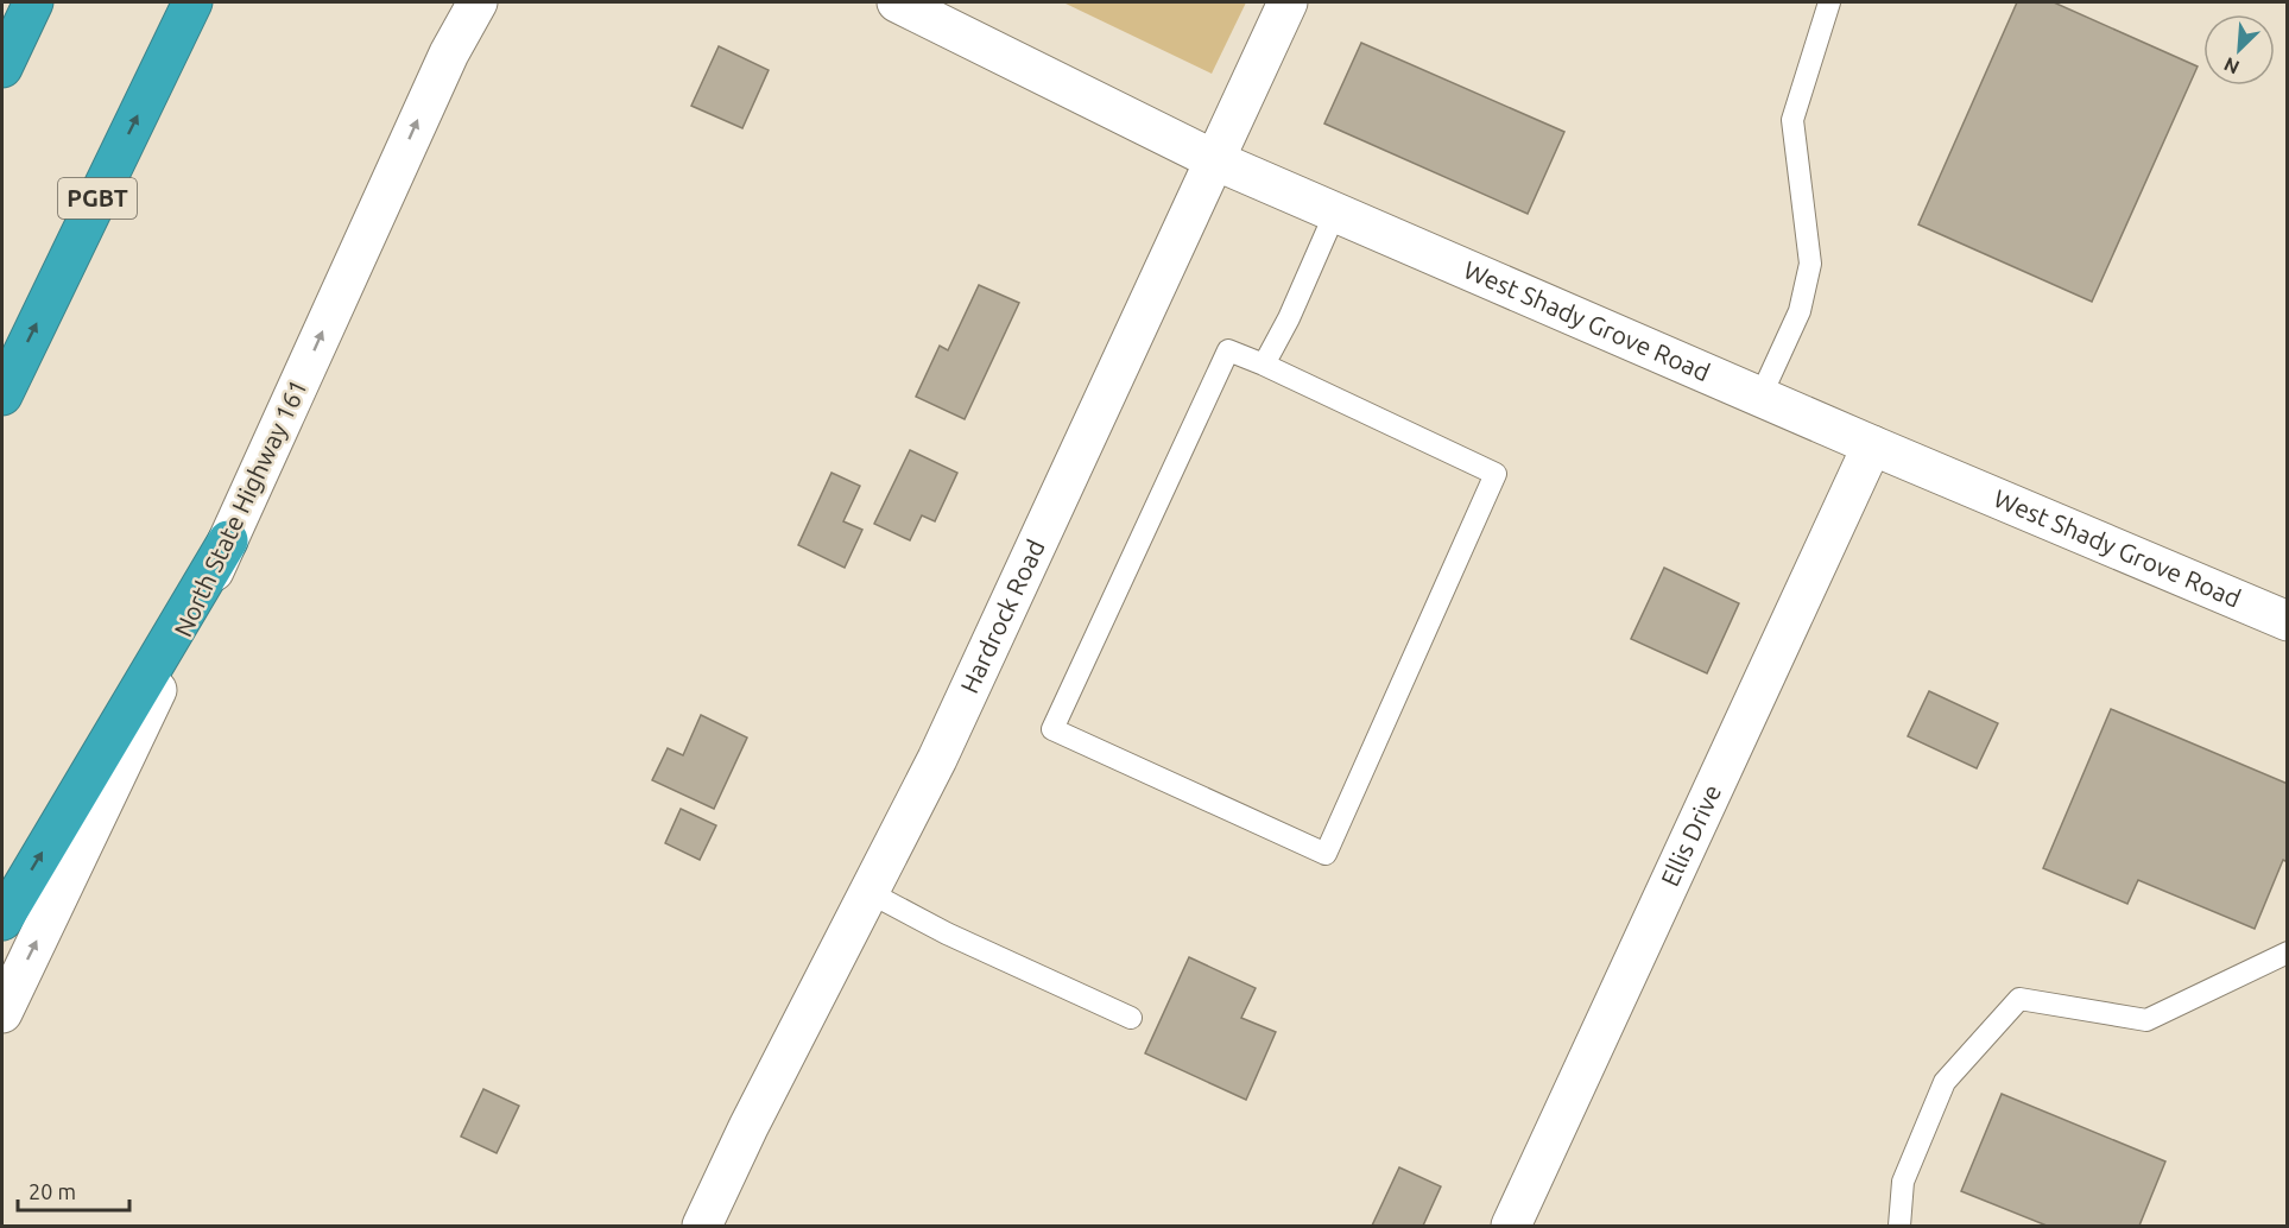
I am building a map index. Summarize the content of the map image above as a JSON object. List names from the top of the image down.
{
  "streets": {
    "highway": ["PGBT"],
    "main road": [
      "West Shady Grove Road",
      "North State Highway 161",
      "Hardrock Road",
      "Ellis Drive"
    ]
  },
  "crossings": [
    ["West Shady Grove Road", "Hardrock Road"],
    ["West Shady Grove Road", "Ellis Drive"]
  ],
  "one_way": ["North State Highway 161"],
  "scale_bar": "20 m",
  "north": "bottom left"
}
